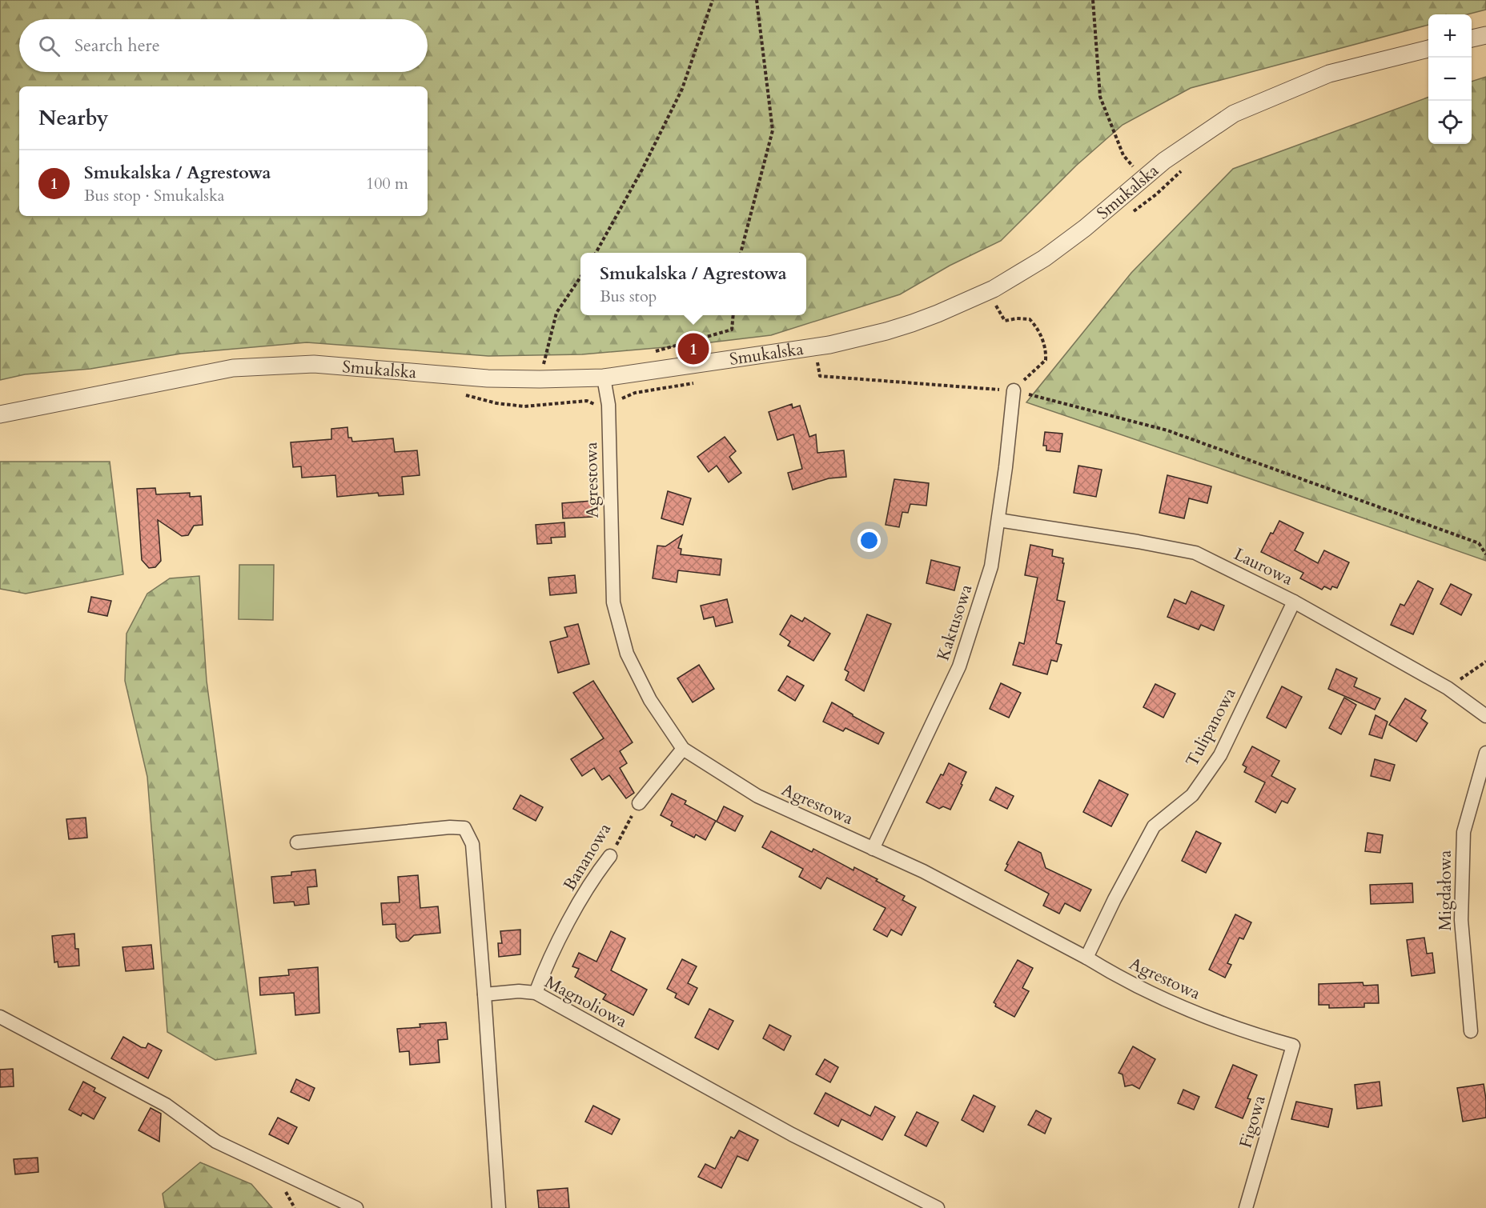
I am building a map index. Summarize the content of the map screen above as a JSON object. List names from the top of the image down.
{
  "streets": {
    "street": [
      "Smukalska",
      "Agrestowa",
      "Laurowa",
      "Kaktusowa",
      "Tulipanowa",
      "Bananowa",
      "Migdałowa",
      "Magnoliowa",
      "Figowa"
    ]
  },
  "crossings": [
    ["Smukalska", "Agrestowa"],
    ["Agrestowa", "Kaktusowa"],
    ["Agrestowa", "Tulipanowa"],
    ["Agrestowa", "Figowa"],
    ["Laurowa", "Kaktusowa"],
    ["Laurowa", "Tulipanowa"],
    ["Bananowa", "Magnoliowa"]
  ],
  "page": {
    "map_buttons": ["+", "−"],
    "search": "Search here",
    "heading": "Nearby",
    "list": [
      {
        "mark": "1",
        "name": "Smukalska / Agrestowa",
        "note": "Bus stop · Smukalska",
        "value": "100 m"
      }
    ],
    "popup": ["Smukalska / Agrestowa", "Bus stop"],
    "pins": "1"
  }
}
